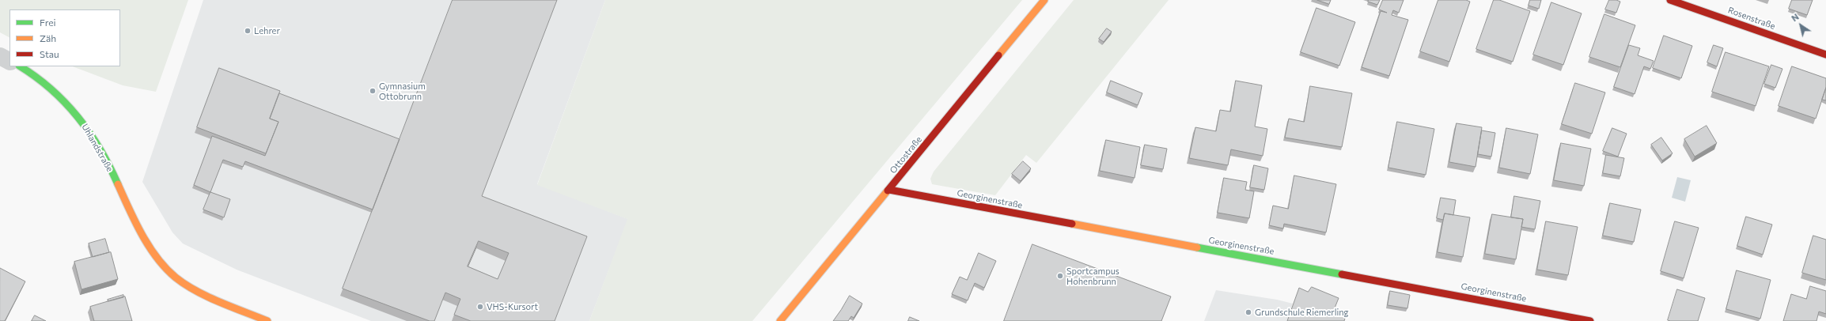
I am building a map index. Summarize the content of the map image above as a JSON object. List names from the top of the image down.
{
  "streets": {
    "street": [
      "Rosenstraße",
      "Uhlandstraße",
      "Ottostraße",
      "Georginenstraße"
    ]
  },
  "crossings": [
    ["Ottostraße", "Georginenstraße"]
  ],
  "places": [
    "Lehrer",
    "Gymnasium Ottobrunn",
    "Sportcampus Hohenbrunn",
    "VHS-Kursort",
    "Grundschule Riemerling"
  ],
  "legend": ["Frei", "Zäh", "Stau"],
  "north": "top left"
}
